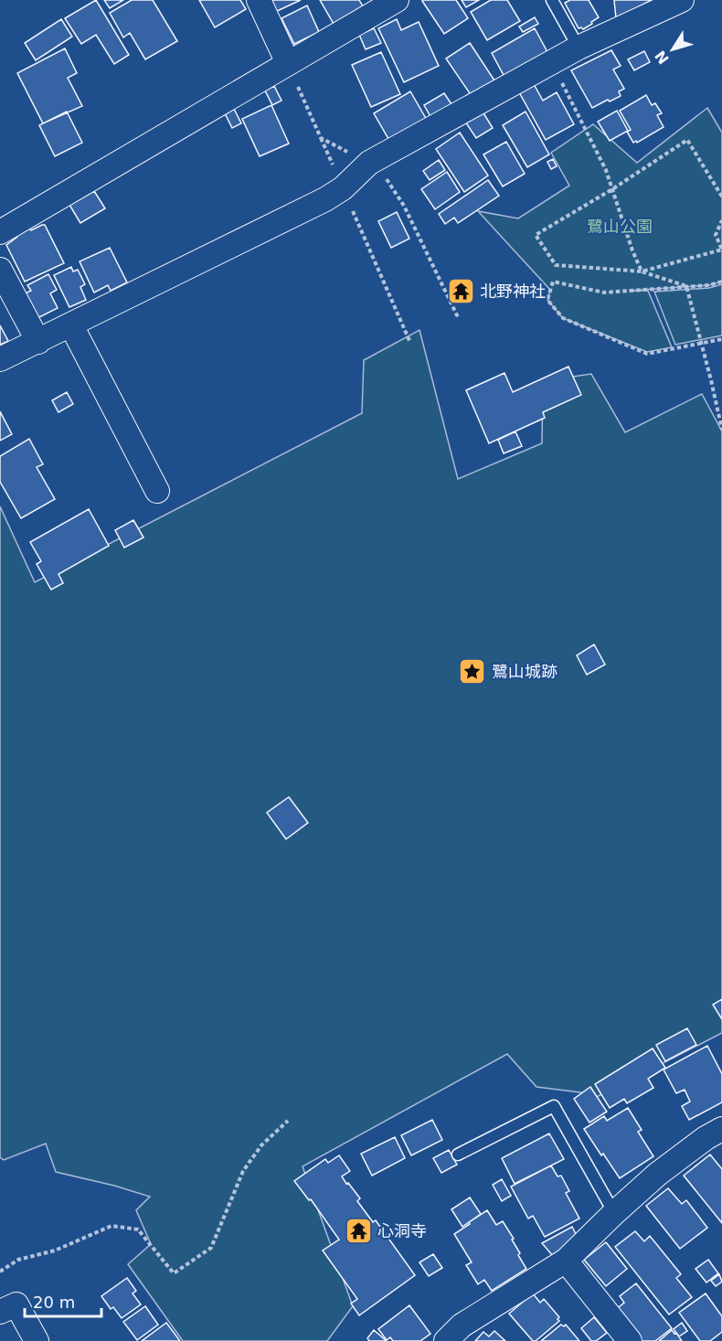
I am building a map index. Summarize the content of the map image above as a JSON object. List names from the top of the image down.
{
  "parks": ["鷺山公園"],
  "places": {
    "temple": ["北野神社", "心洞寺"],
    "place": ["鷺山城跡"]
  },
  "scale_bar": "20 m",
  "north": "bottom left"
}
